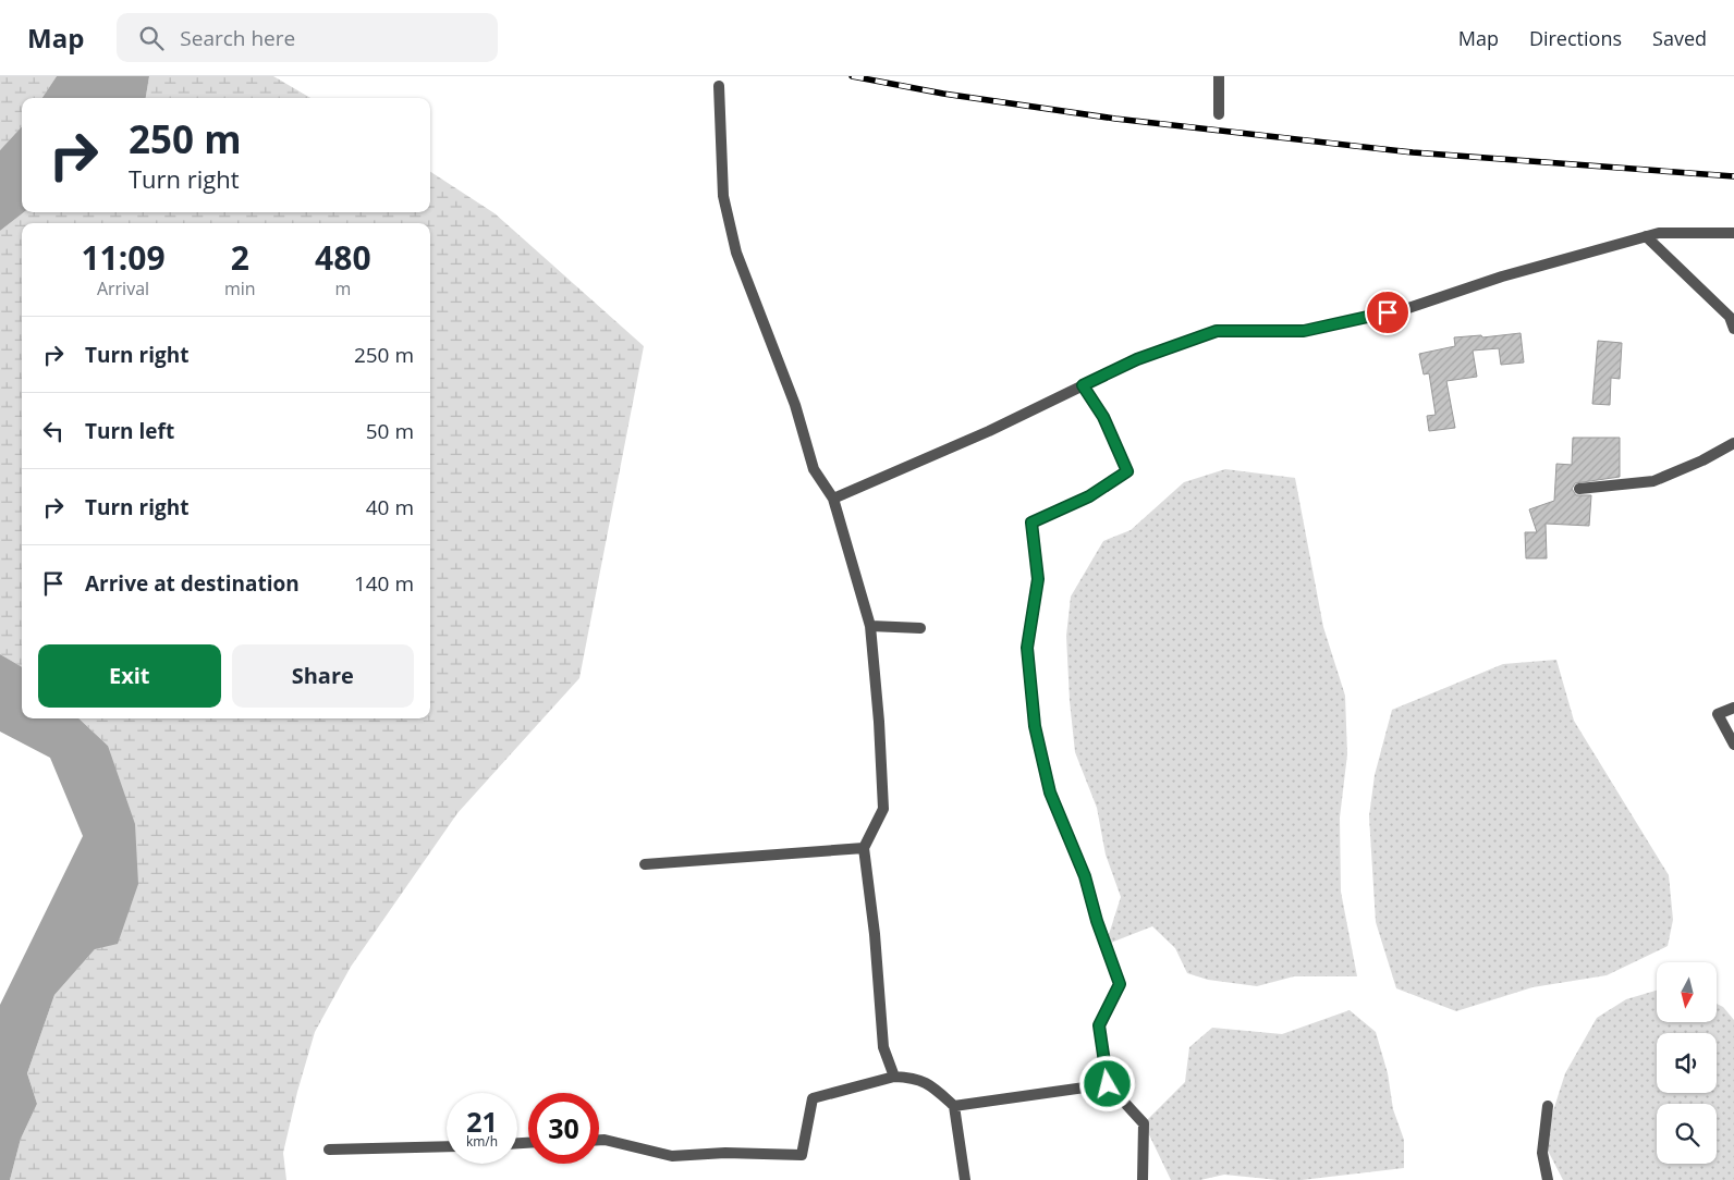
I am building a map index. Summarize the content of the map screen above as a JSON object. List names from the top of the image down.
{
  "north": "bottom",
  "page": {
    "header": "Map",
    "search": "Search here",
    "nav": ["Map", "Directions", "Saved"],
    "turn": ["250 m", "Turn right"],
    "eta": [
      "11:09",
      "Arrival",
      "2",
      "min",
      "480",
      "m"
    ],
    "list": [
      {
        "name": "Turn right",
        "value": "250 m"
      },
      {
        "name": "Turn left",
        "value": "50 m"
      },
      {
        "name": "Turn right",
        "value": "40 m"
      },
      {
        "name": "Arrive at destination",
        "value": "140 m"
      }
    ],
    "buttons": ["Exit", "Share"],
    "speed": "21 km/h",
    "limit": "30"
  }
}
